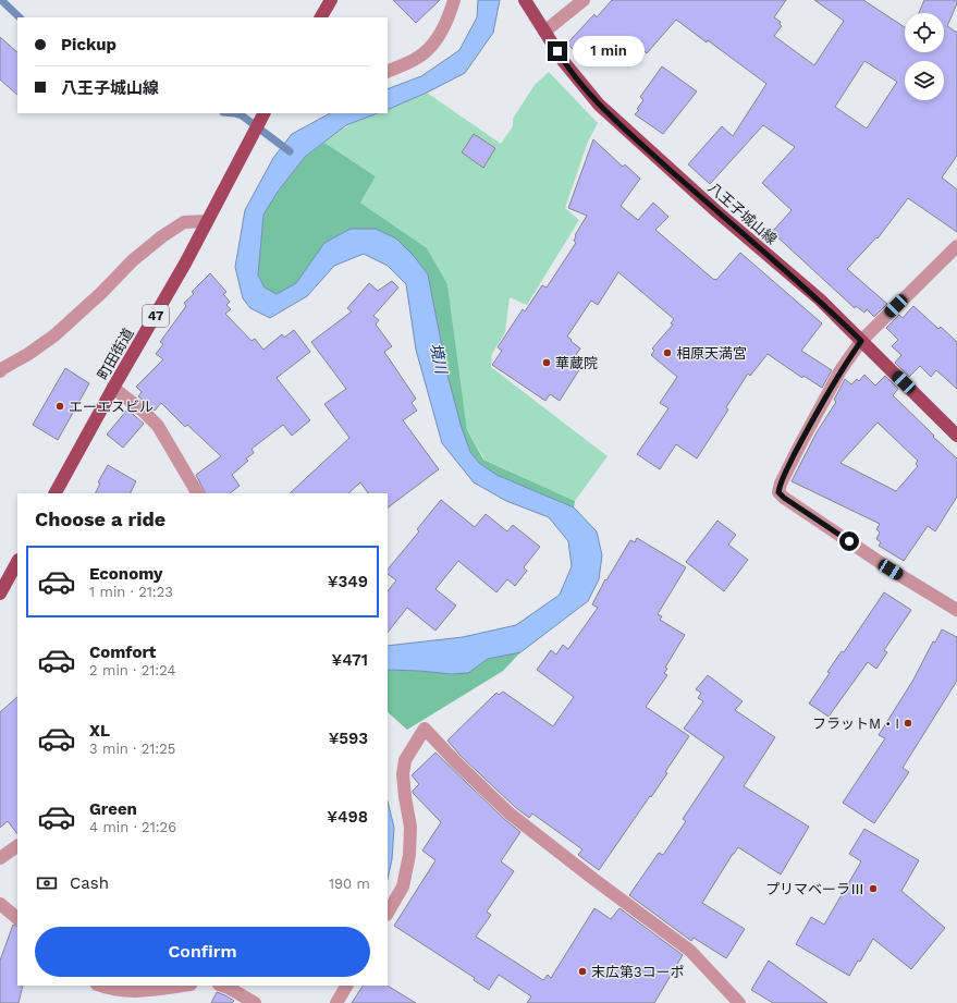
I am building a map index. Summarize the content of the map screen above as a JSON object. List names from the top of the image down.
{
  "streets": {
    "main road": ["八王子城山線", "47", "町田街道"]
  },
  "water": ["境川"],
  "places": [
    "相原天満宮",
    "華蔵院",
    "エーエスビル",
    "フラットM・I",
    "プリマベーラⅢ",
    "末広第3コーポ"
  ],
  "page": {
    "banner": ["Pickup", "八王子城山線"],
    "bubble": "1 min",
    "heading": "Choose a ride",
    "list": [
      {
        "name": "Economy",
        "note": "1 min · 21:23",
        "value": "¥349"
      },
      {
        "name": "Comfort",
        "note": "2 min · 21:24",
        "value": "¥471"
      },
      {
        "name": "XL",
        "note": "3 min · 21:25",
        "value": "¥593"
      },
      {
        "name": "Green",
        "note": "4 min · 21:26",
        "value": "¥498"
      }
    ],
    "pay": ["Cash", "190 m"],
    "buttons": "Confirm"
  }
}
